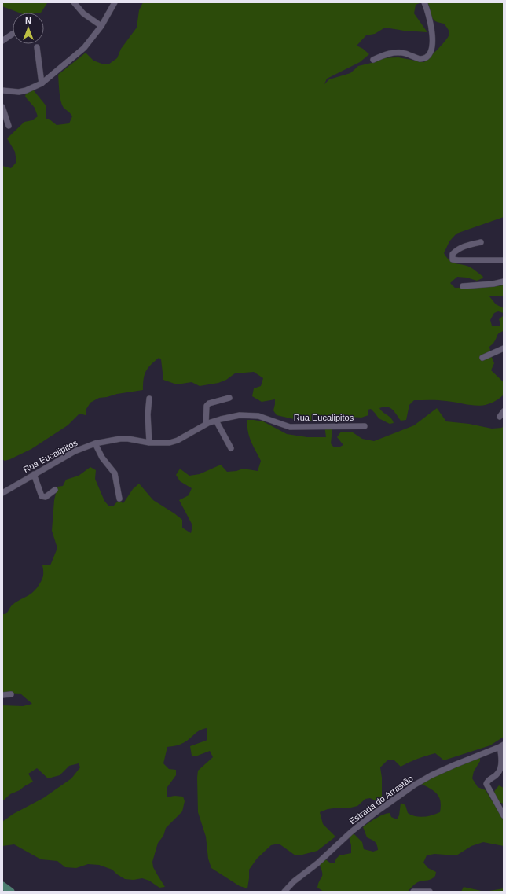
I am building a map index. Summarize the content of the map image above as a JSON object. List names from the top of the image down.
{
  "streets": {
    "street": ["Rua Eucalipitos", "Estrada do Arrastão"]
  },
  "north": "top"
}
